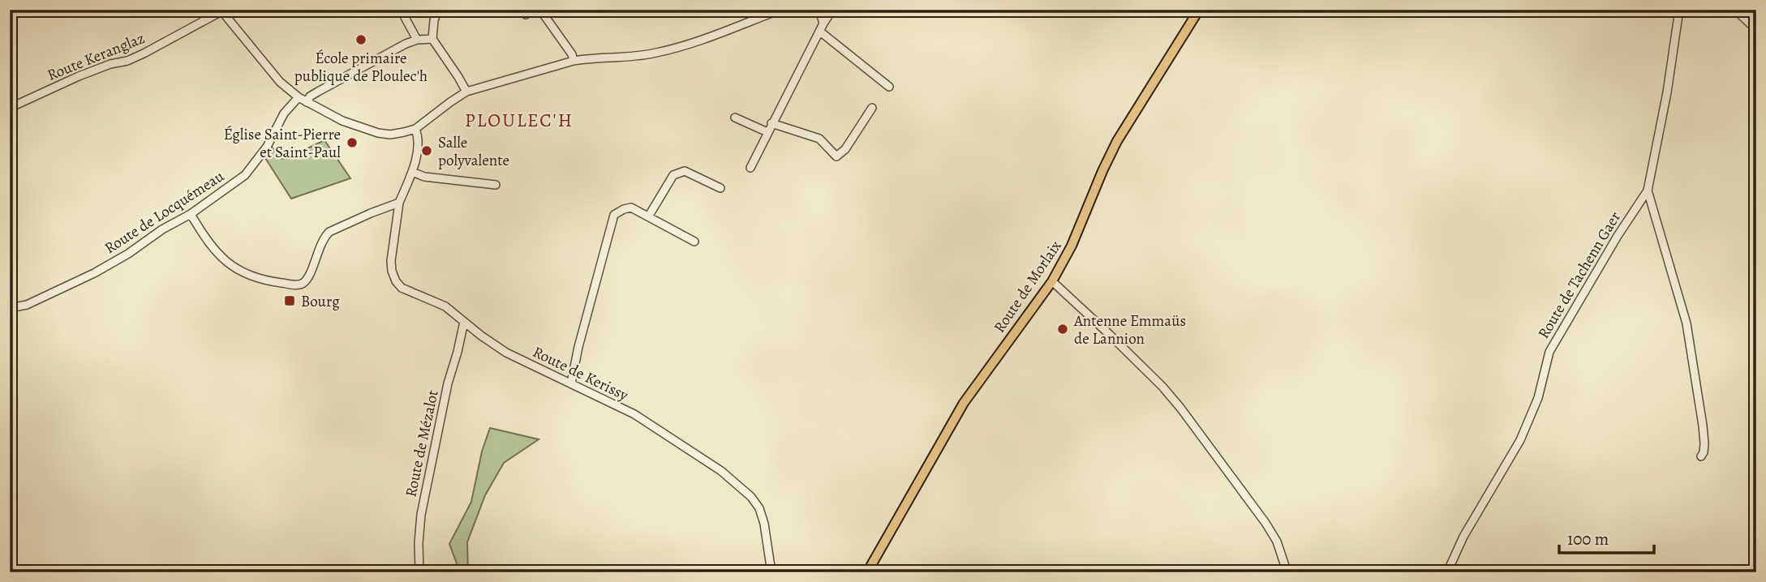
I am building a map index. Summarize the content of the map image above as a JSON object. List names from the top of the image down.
{
  "streets": {
    "main road": ["Route de Morlaix"],
    "street": [
      "Route Keranglaz",
      "Route de Locquémeau",
      "Route de Tachenn Gaer",
      "Route de Kerissy",
      "Route de Mézalot"
    ]
  },
  "crossings": [
    ["Route de Kerissy", "Route de Mézalot"]
  ],
  "districts": ["PLOULEC'H"],
  "places": {
    "other": [
      "École primaire publique de Ploulec'h",
      "Église Saint-Pierre et Saint-Paul",
      "Salle polyvalente",
      "Antenne Emmaüs de Lannion"
    ],
    "transit": ["Bourg"]
  },
  "scale_bar": "100 m"
}
